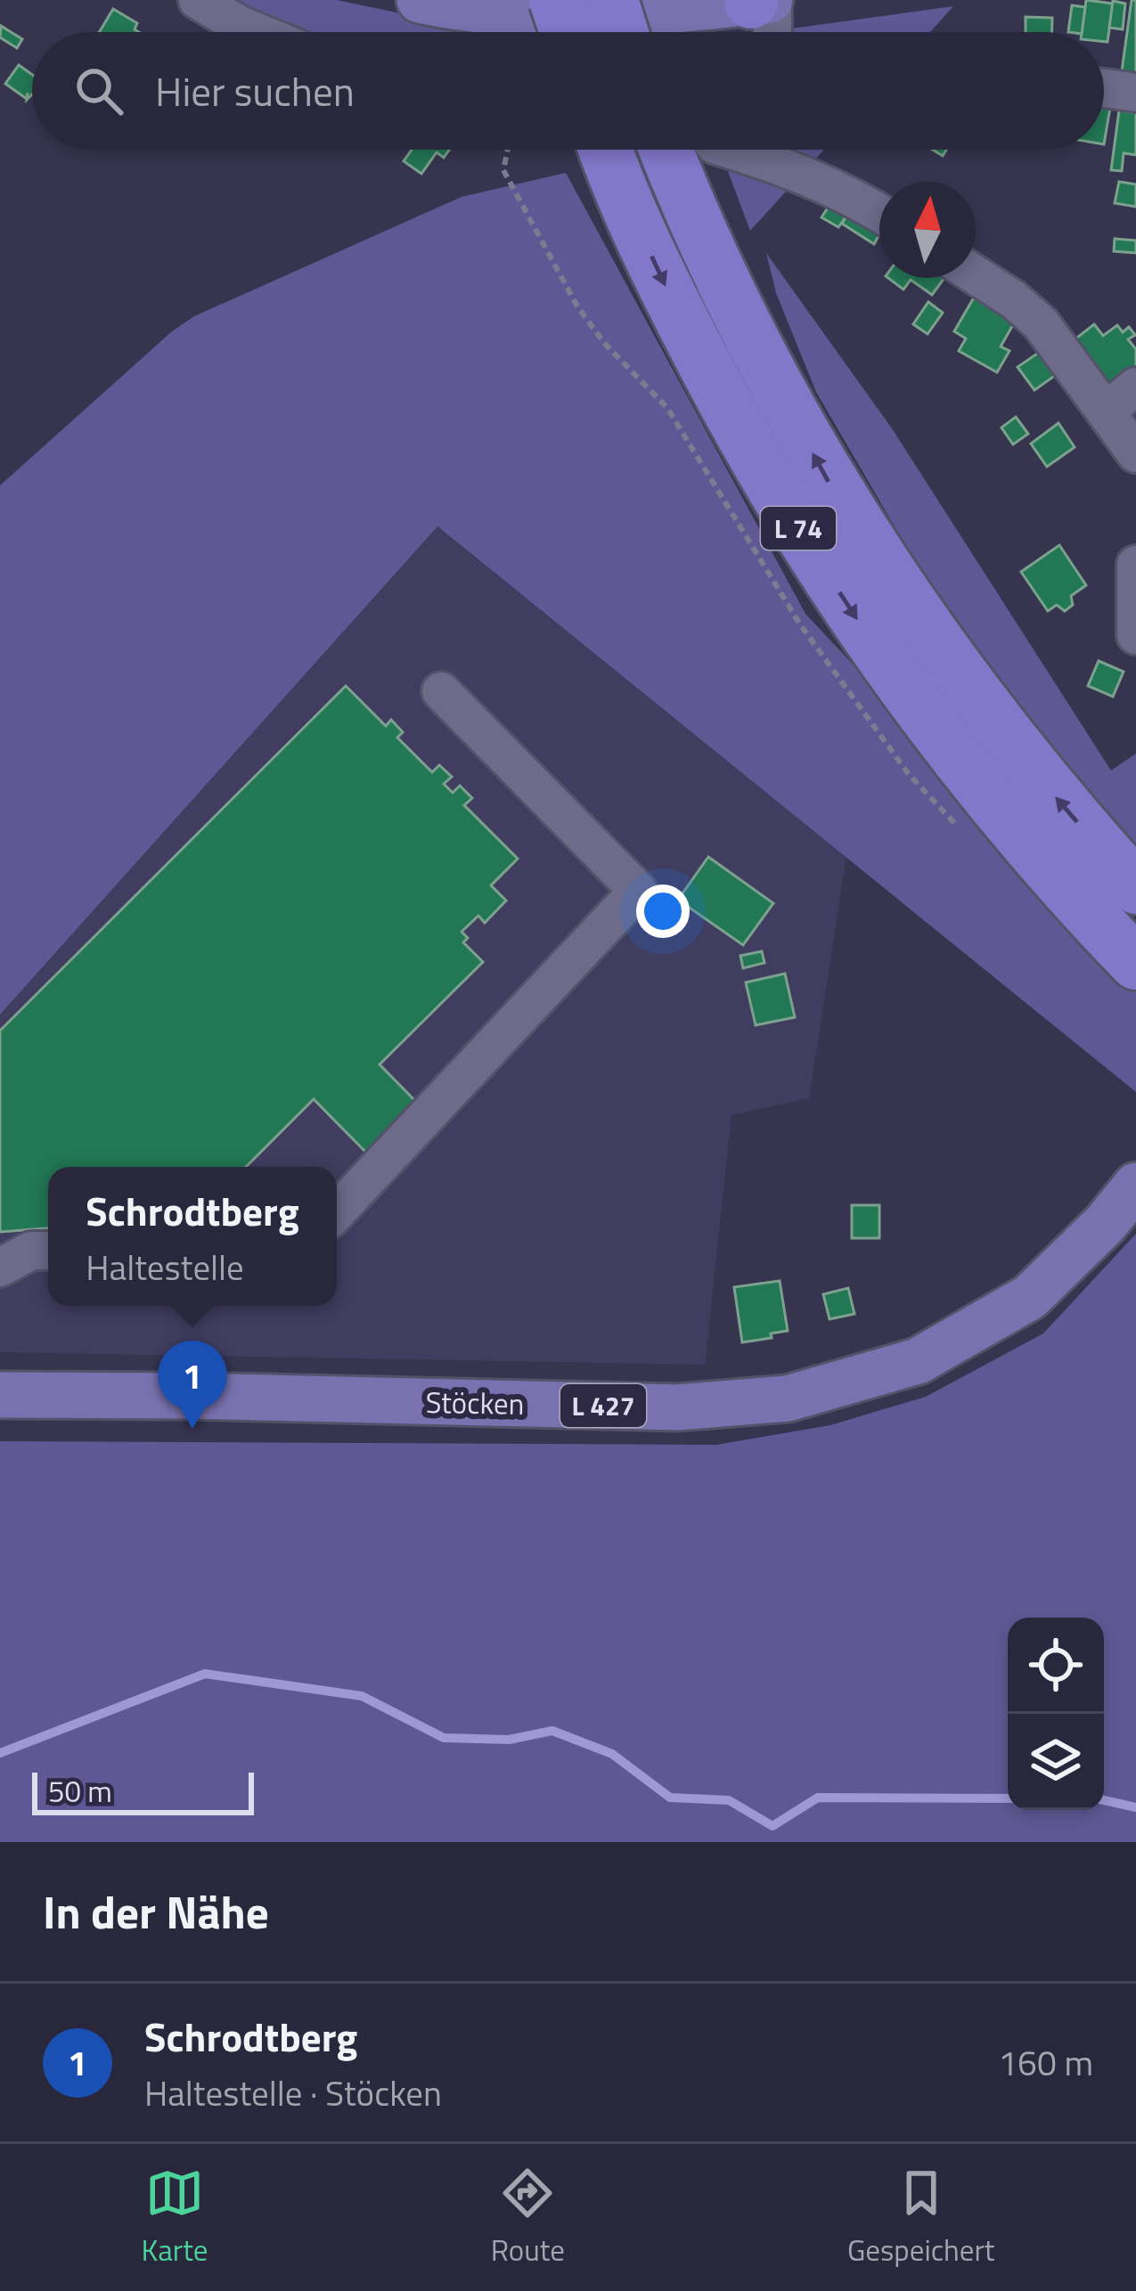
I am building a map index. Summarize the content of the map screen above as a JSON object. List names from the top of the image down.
{
  "streets": {
    "highway": ["L 74"],
    "main road": ["Stöcken", "L 427"]
  },
  "scale_bar": "50 m",
  "north": "top",
  "page": {
    "search": "Hier suchen",
    "popup": ["Schrodtberg", "Haltestelle"],
    "pins": "1",
    "scale": "50 m",
    "heading": "In der Nähe",
    "list": [
      {
        "mark": "1",
        "name": "Schrodtberg",
        "note": "Haltestelle · Stöcken",
        "value": "160 m"
      }
    ],
    "nav": ["Karte", "Route", "Gespeichert"]
  }
}
